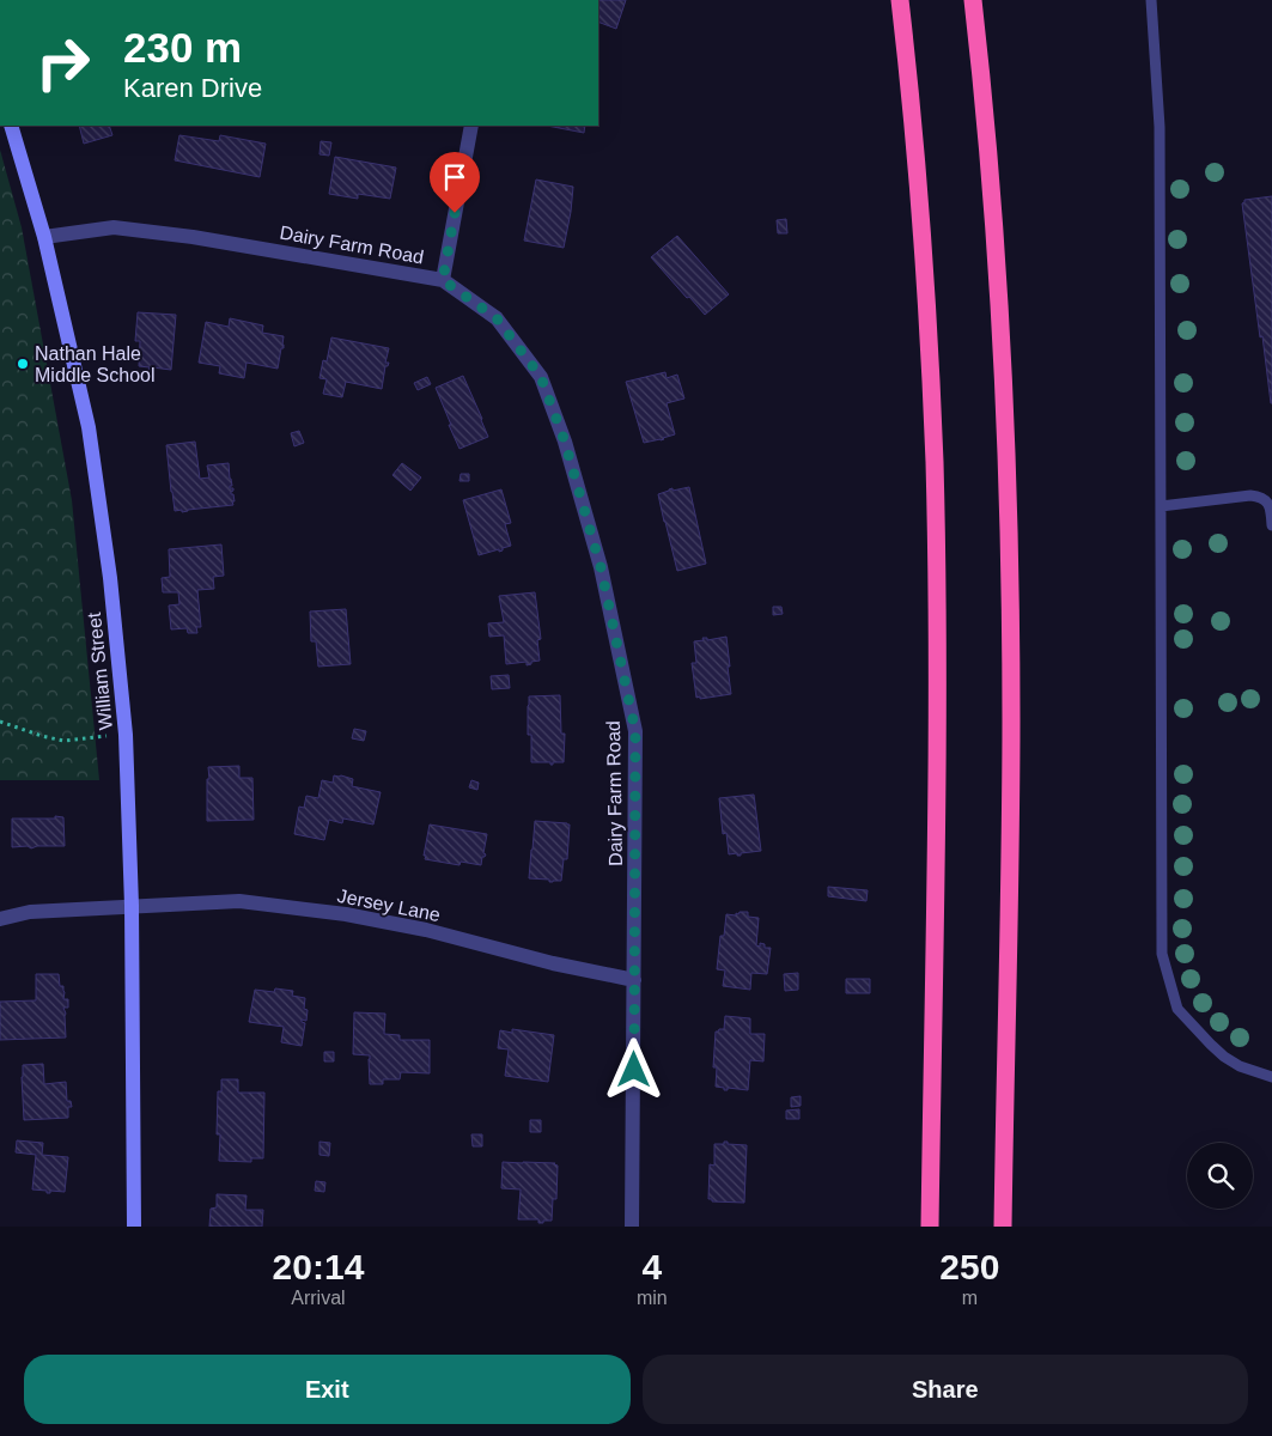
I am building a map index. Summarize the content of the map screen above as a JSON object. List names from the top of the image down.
{
  "streets": {
    "street": ["Dairy Farm Road", "William Street", "Jersey Lane"]
  },
  "crossings": [
    ["Dairy Farm Road", "William Street"],
    ["Dairy Farm Road", "Jersey Lane"],
    ["William Street", "Jersey Lane"]
  ],
  "places": ["Nathan Hale Middle School"],
  "page": {
    "turn": ["230 m", "Karen Drive"],
    "eta": [
      "20:14",
      "Arrival",
      "4",
      "min",
      "250",
      "m"
    ],
    "buttons": ["Exit", "Share"]
  }
}
